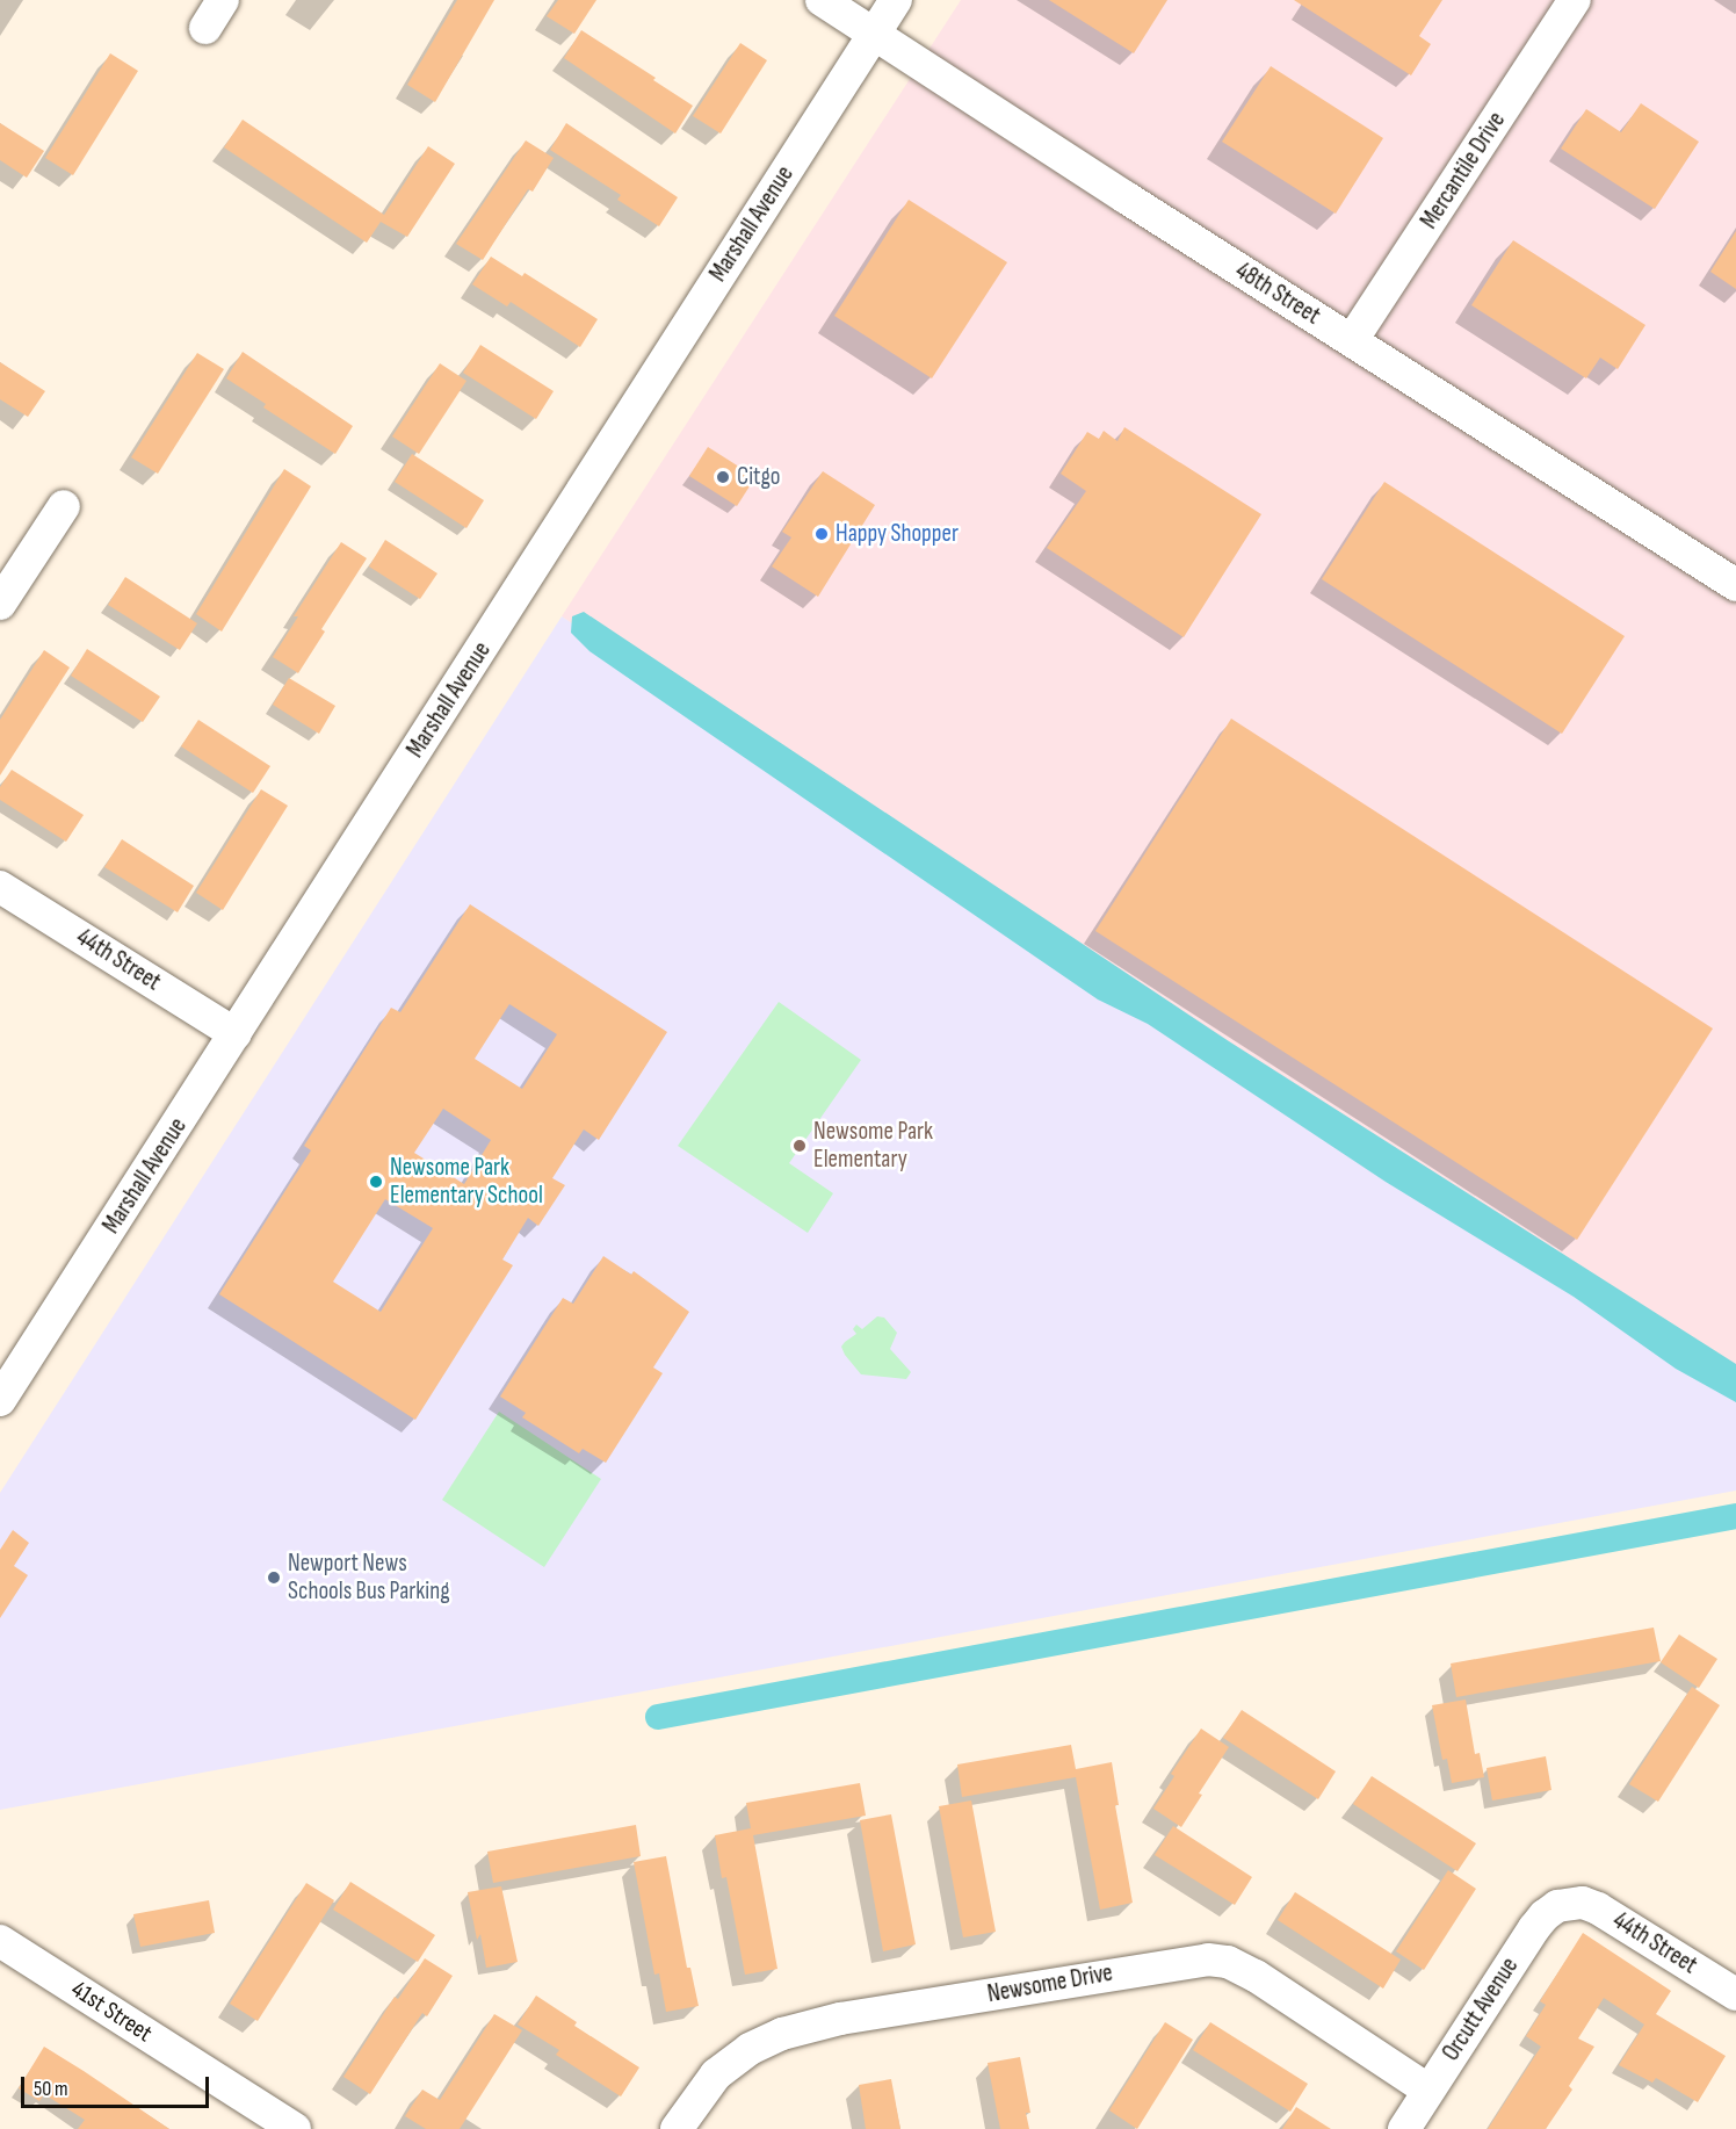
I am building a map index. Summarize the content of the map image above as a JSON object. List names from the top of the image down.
{
  "streets": {
    "street": [
      "Mercantile Drive",
      "Marshall Avenue",
      "48th Street",
      "44th Street",
      "Newsome Drive",
      "Orcutt Avenue",
      "41st Street"
    ]
  },
  "crossings": [
    ["Mercantile Drive", "48th Street"],
    ["Marshall Avenue", "48th Street"],
    ["Marshall Avenue", "44th Street"],
    ["44th Street", "Orcutt Avenue"],
    ["Newsome Drive", "Orcutt Avenue"]
  ],
  "places": [
    "Citgo",
    "Happy Shopper",
    "Newsome Park Elementary",
    "Newsome Park Elementary School",
    "Newport News Schools Bus Parking"
  ],
  "scale_bar": "50 m"
}
